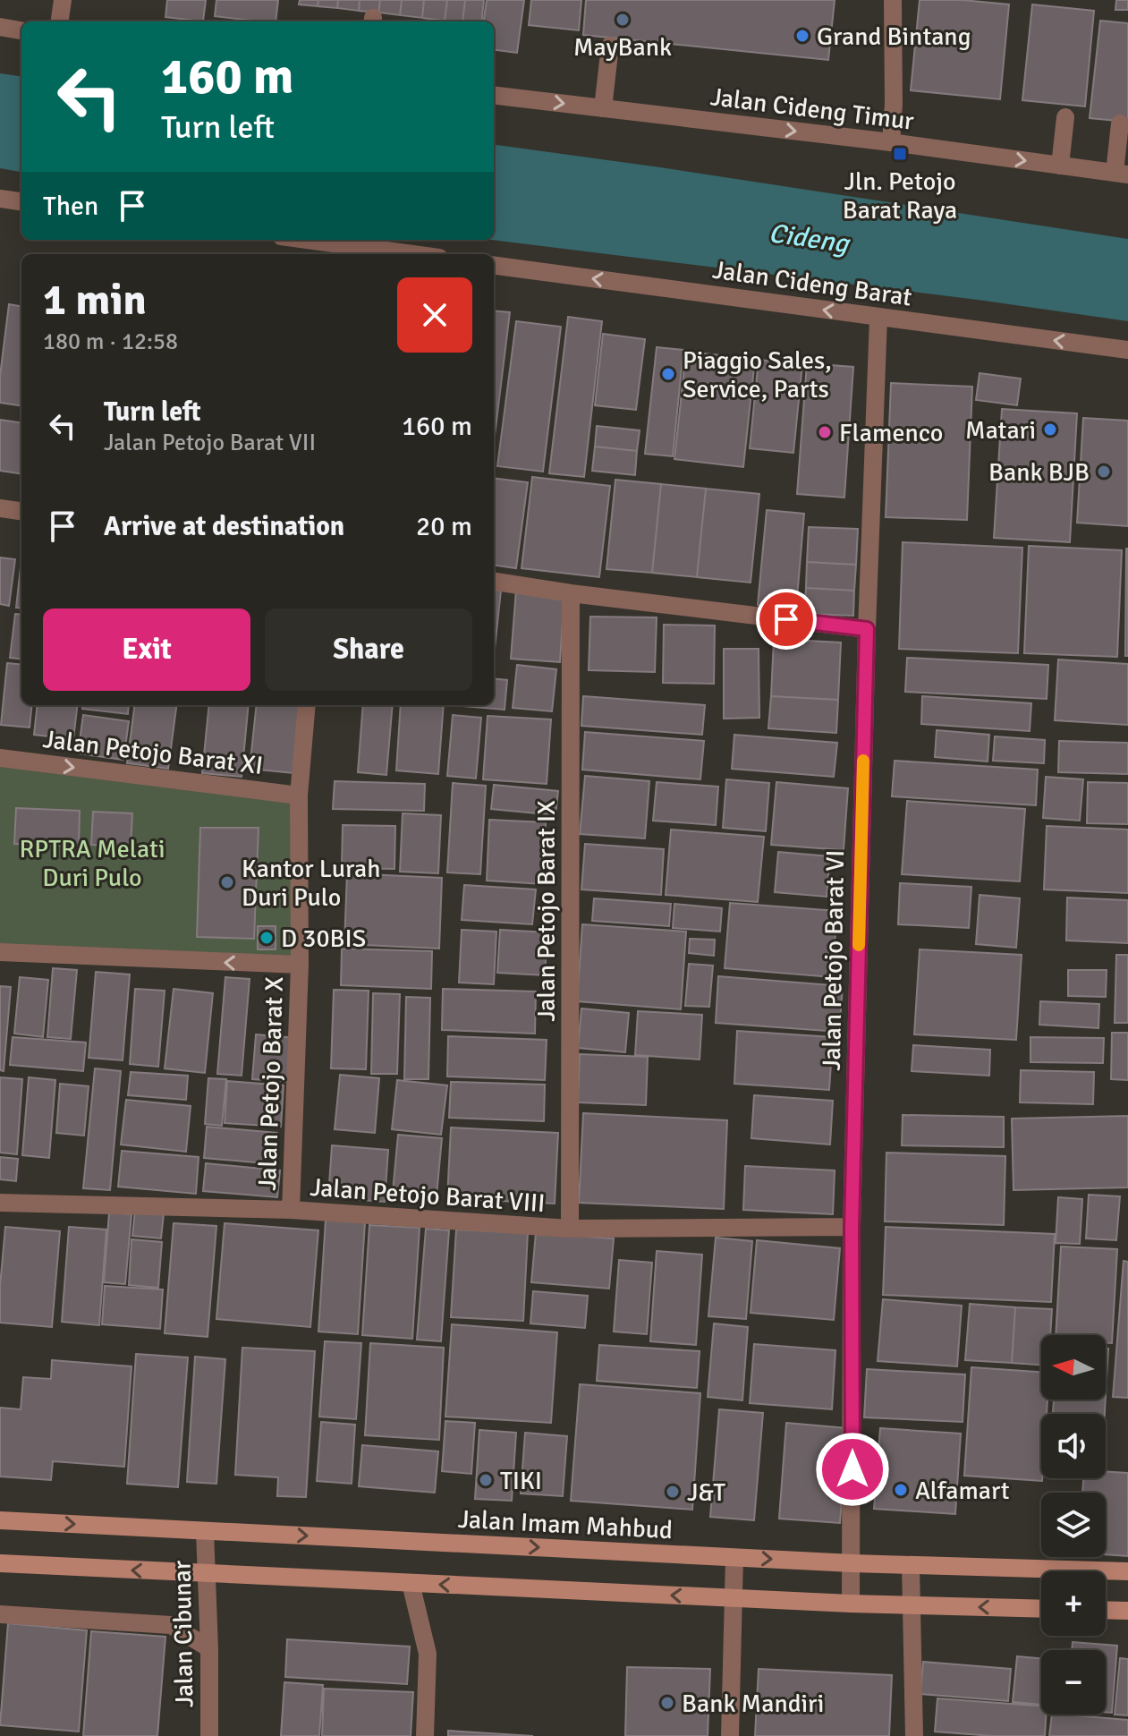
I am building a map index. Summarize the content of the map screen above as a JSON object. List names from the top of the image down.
{
  "streets": {
    "main road": ["Jalan Imam Mahbud"],
    "street": [
      "Jalan Cideng Timur",
      "Jalan Cideng Barat",
      "Jalan Petojo Barat XI",
      "Jalan Petojo Barat IX",
      "Jalan Petojo Barat VI",
      "Jalan Petojo Barat X",
      "Jalan Petojo Barat VIII",
      "Jalan Cibunar"
    ]
  },
  "crossings": [
    ["Jalan Cideng Barat", "Jalan Petojo Barat VI"],
    ["Jalan Petojo Barat XI", "Jalan Petojo Barat X"],
    ["Jalan Petojo Barat IX", "Jalan Petojo Barat VIII"],
    ["Jalan Petojo Barat VI", "Jalan Petojo Barat VIII"],
    ["Jalan Petojo Barat VI", "Jalan Imam Mahbud"],
    ["Jalan Petojo Barat X", "Jalan Petojo Barat VIII"],
    ["Jalan Imam Mahbud", "Jalan Cibunar"]
  ],
  "one_way": ["Jalan Cideng Timur", "Jalan Cideng Barat", "Jalan Petojo Barat XI"],
  "water": ["Cideng"],
  "parks": ["RPTRA Melati Duri Pulo"],
  "places": {
    "other": [
      "MayBank",
      "Grand Bintang",
      "Piaggio Sales, Service, Parts",
      "Matari",
      "Flamenco",
      "Bank BJB",
      "Kantor Lurah Duri Pulo",
      "D 30BIS",
      "TIKI",
      "Alfamart",
      "J&T",
      "Bank Mandiri"
    ],
    "transit": ["Jln. Petojo Barat Raya"]
  },
  "north": "left",
  "page": {
    "turn": ["160 m", "Turn left"],
    "then": "Then",
    "heading": ["1 min", "180 m · 12:58"],
    "list": [
      {
        "name": "Turn left",
        "note": "Jalan Petojo Barat VII",
        "value": "160 m"
      },
      {
        "name": "Arrive at destination",
        "value": "20 m"
      }
    ],
    "buttons": ["Exit", "Share"],
    "map_buttons": ["+", "−"]
  }
}
